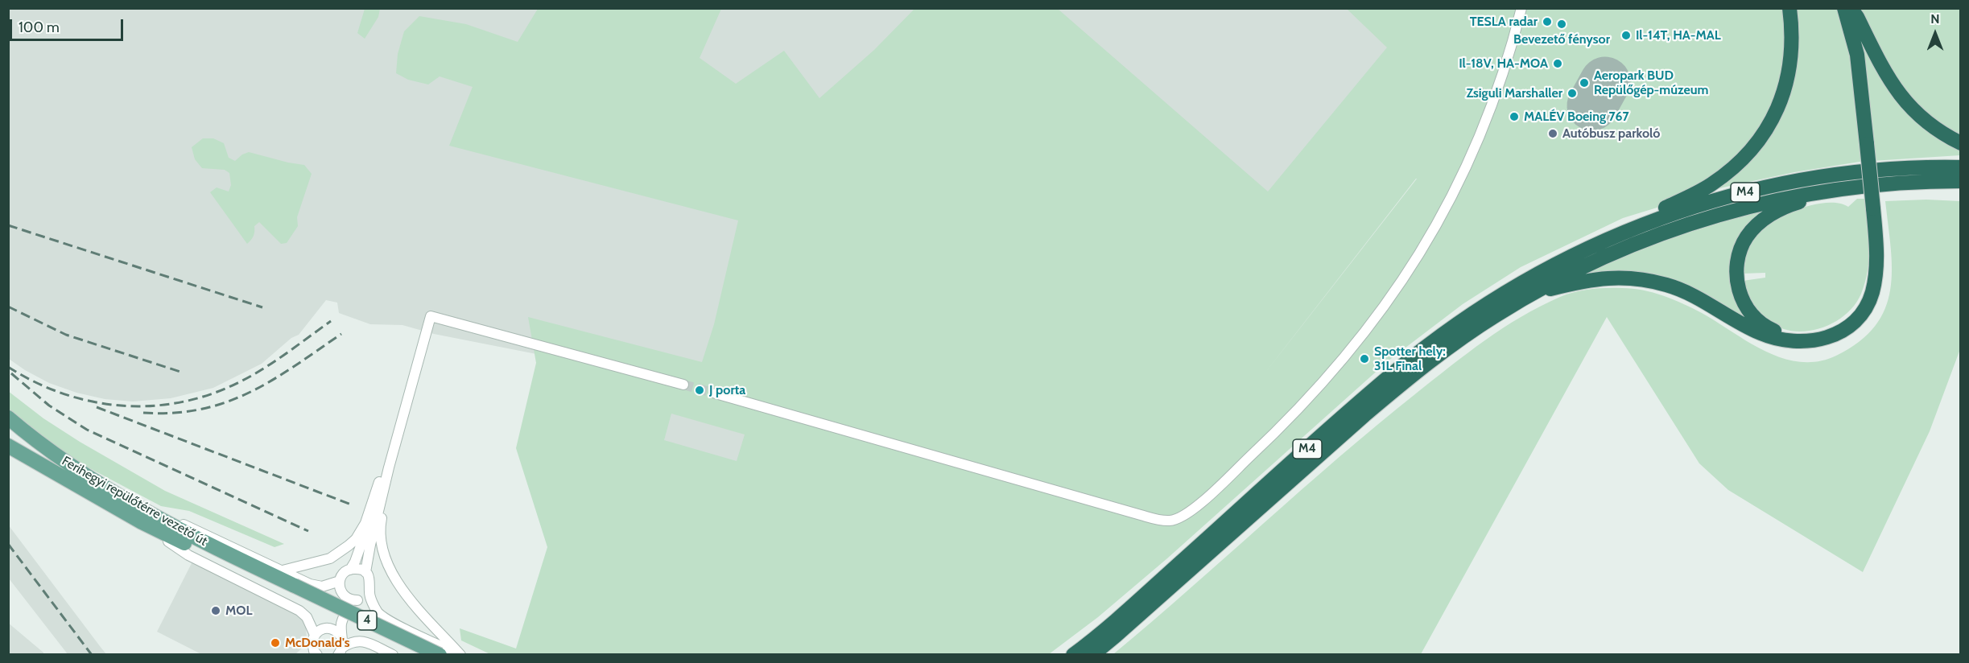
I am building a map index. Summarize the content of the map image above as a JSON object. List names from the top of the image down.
{
  "streets": {
    "highway": ["M4"],
    "main road": ["Ferihegyi repülőtérre vezető út", "4"]
  },
  "crossings": [
    ["Ferihegyi repülőtérre vezető út", "4"]
  ],
  "places": [
    "TESLA radar",
    "Bevezető fénysor",
    "Il-14T, HA-MAL",
    "Il-18V, HA-MOA",
    "Aeropark BUD Repülőgép-múzeum",
    "Zsiguli Marshaller",
    "MALÉV Boeing 767",
    "Autóbusz parkoló",
    "Spotter hely: 31L Final",
    "J porta",
    "MOL",
    "McDonald's"
  ],
  "scale_bar": "100 m",
  "north": "top"
}
